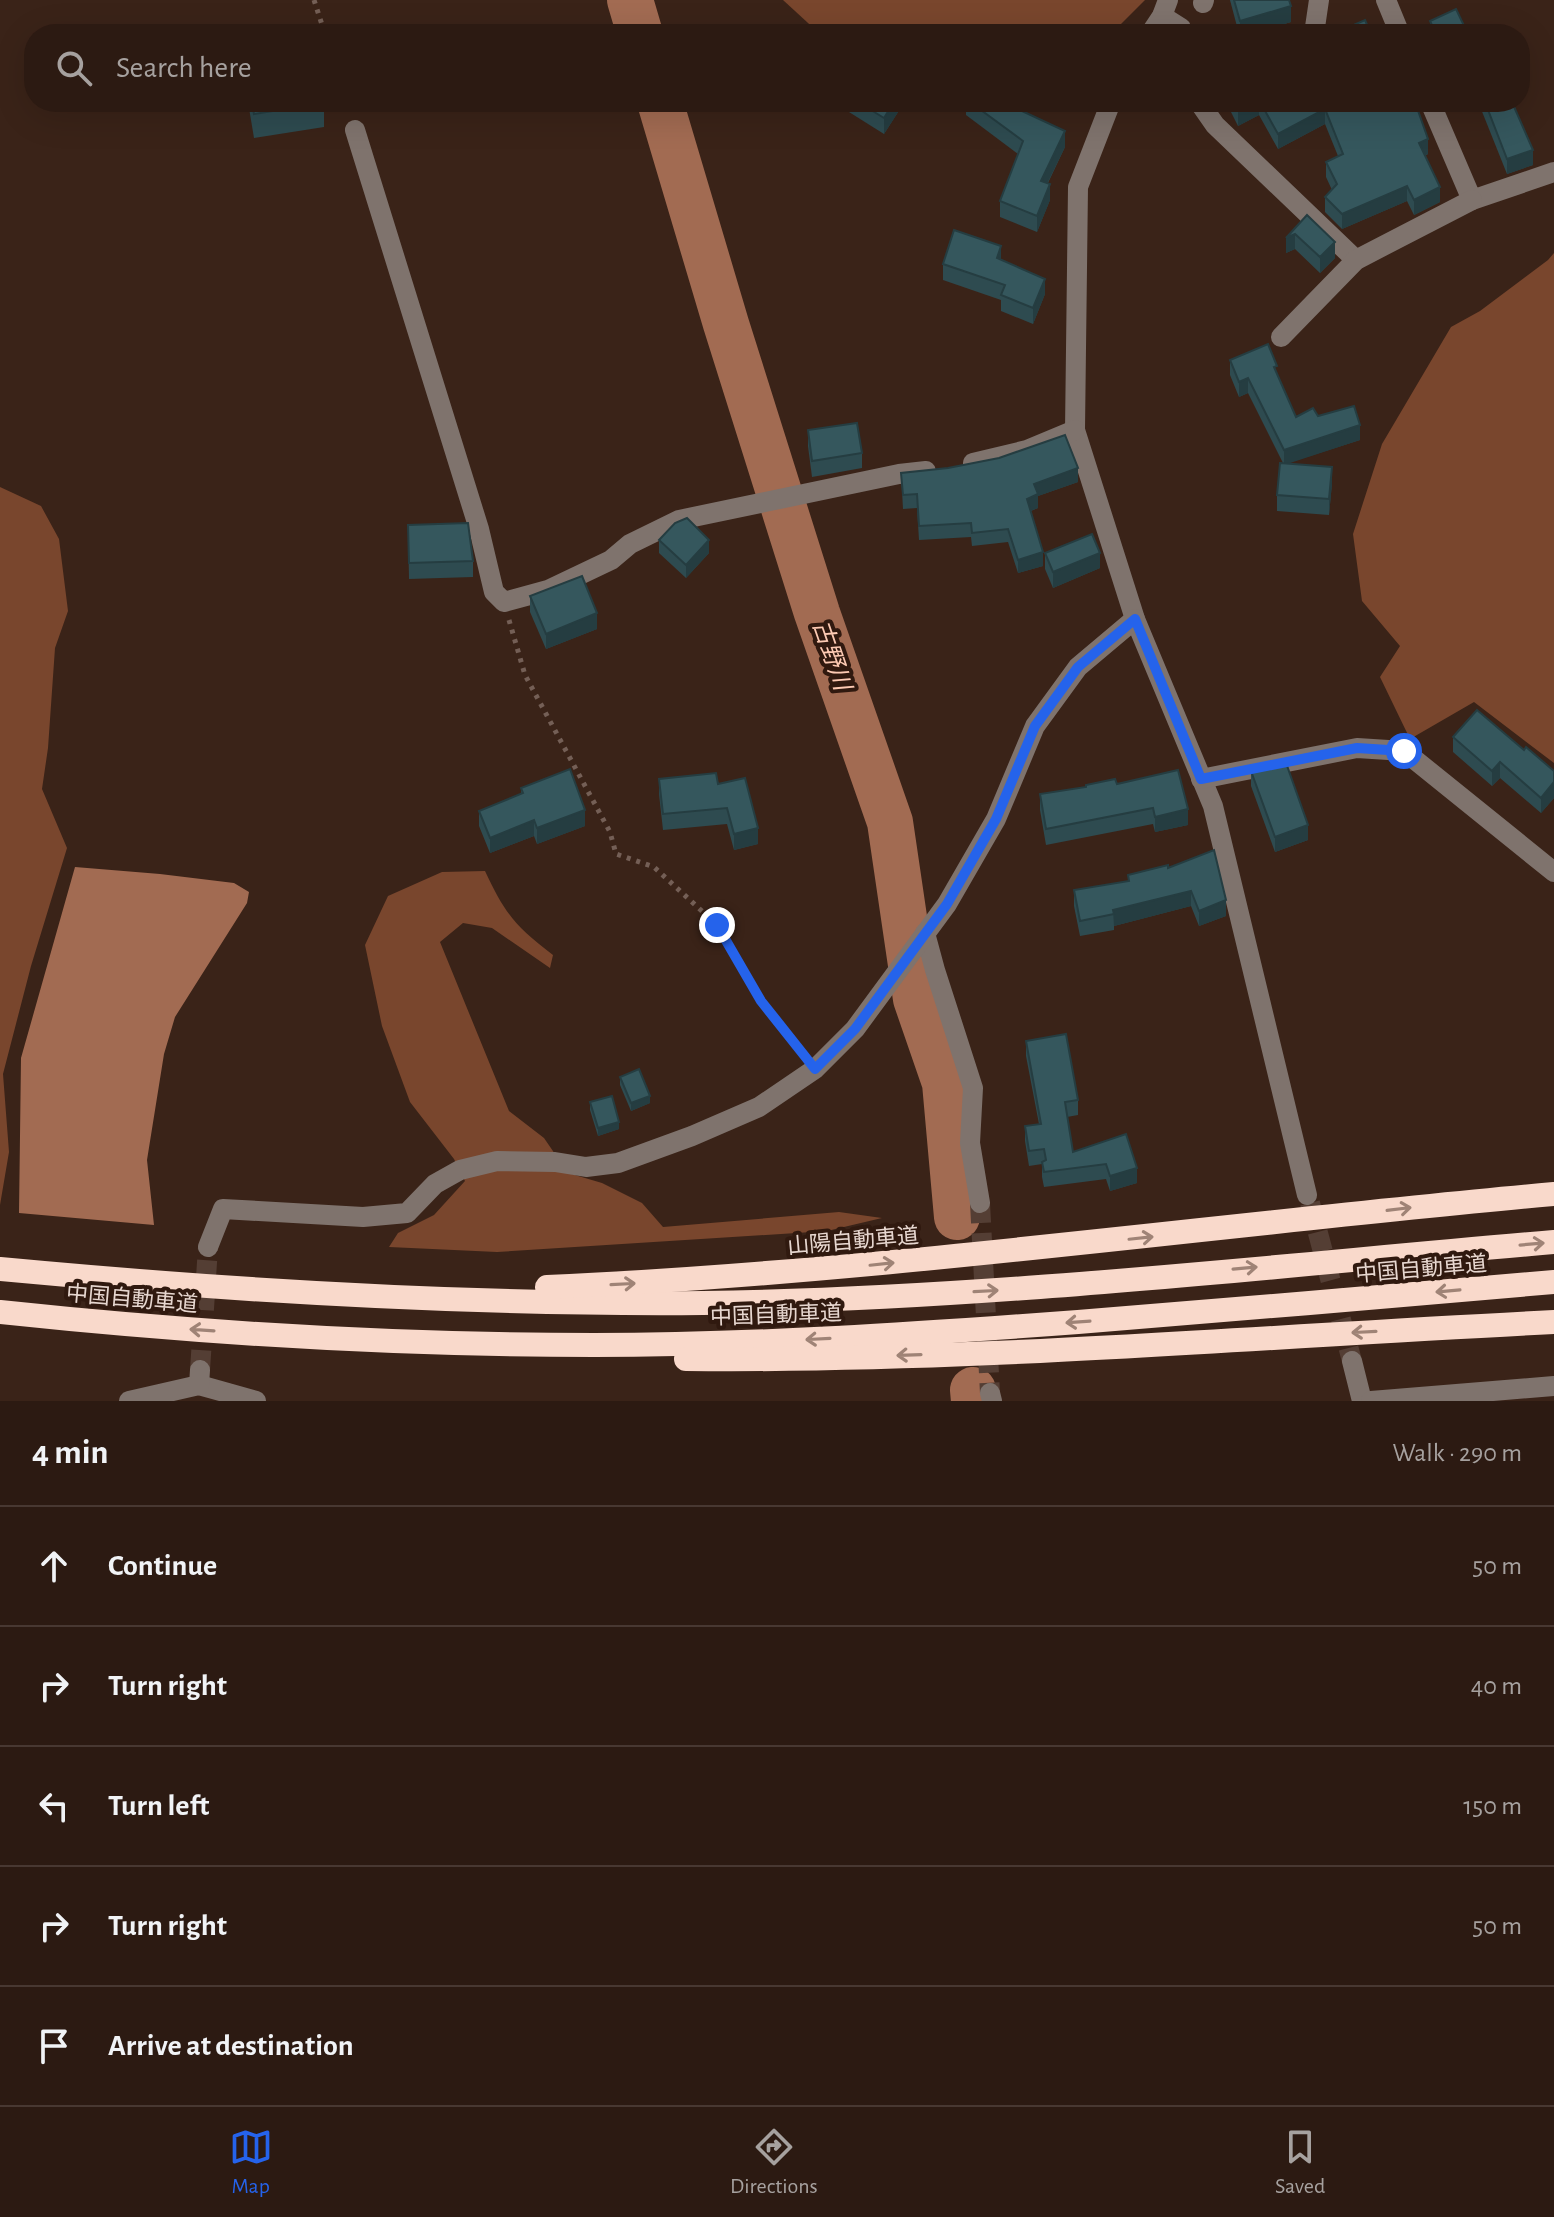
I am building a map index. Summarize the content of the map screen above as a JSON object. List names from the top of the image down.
{
  "streets": {
    "highway": ["山陽自動車道", "中国自動車道"]
  },
  "crossings": [
    ["山陽自動車道", "中国自動車道"]
  ],
  "water": ["古野川"],
  "page": {
    "search": "Search here",
    "heading": ["4 min", "Walk · 290 m"],
    "list": [
      ["Continue", "50 m"],
      ["Turn right", "40 m"],
      ["Turn left", "150 m"],
      ["Turn right", "50 m"],
      "Arrive at destination"
    ],
    "nav": ["Map", "Directions", "Saved"]
  }
}
